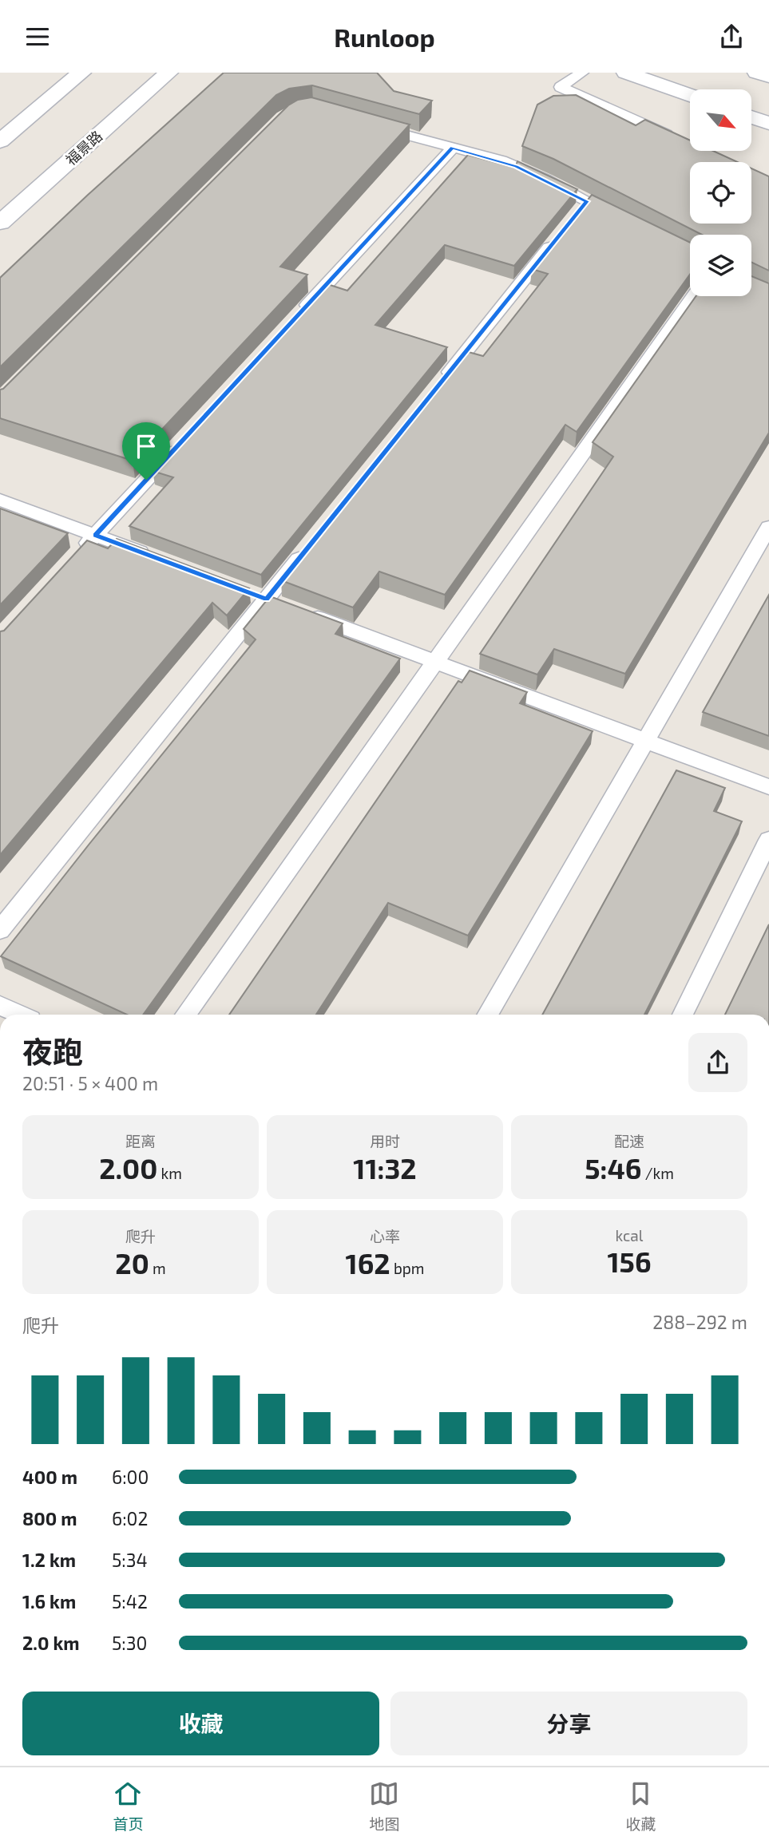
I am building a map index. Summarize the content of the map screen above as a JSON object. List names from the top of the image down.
{
  "streets": {
    "main road": ["福景路"]
  },
  "north": "bottom right",
  "page": {
    "header": "Runloop",
    "heading": ["夜跑", "20:51 · 5 × 400 m"],
    "stats": [
      ["距离", "2.00 km"],
      ["用时", "11:32"],
      ["配速", "5:46 /km"],
      ["爬升", "20 m"],
      ["心率", "162 bpm"],
      ["kcal", "156"]
    ],
    "chart": ["爬升", "288–292 m"],
    "list": [
      {
        "name": "400 m",
        "note": "6:00"
      },
      {
        "name": "800 m",
        "note": "6:02"
      },
      {
        "name": "1.2 km",
        "note": "5:34"
      },
      {
        "name": "1.6 km",
        "note": "5:42"
      },
      {
        "name": "2.0 km",
        "note": "5:30"
      }
    ],
    "buttons": ["收藏", "分享"],
    "tabs": ["首页", "地图", "收藏"]
  }
}
